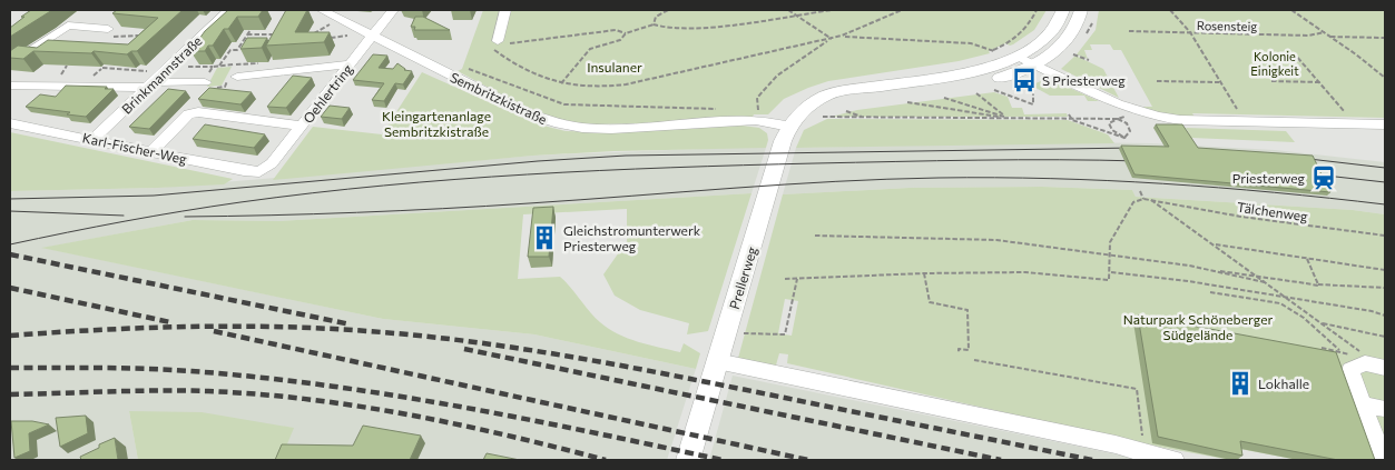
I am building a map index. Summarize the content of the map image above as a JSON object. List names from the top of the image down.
{
  "streets": {
    "main road": ["Prellerweg"],
    "street": [
      "Brinkmannstraße",
      "Oehlertring",
      "Sembritzkistraße",
      "Karl-Fischer-Weg"
    ],
    "path": ["Rosensteig", "Tälchenweg"]
  },
  "crossings": [
    ["Brinkmannstraße", "Karl-Fischer-Weg"],
    ["Oehlertring", "Sembritzkistraße"],
    ["Oehlertring", "Karl-Fischer-Weg"],
    ["Sembritzkistraße", "Prellerweg"]
  ],
  "parks": [
    "Kolonie Einigkeit",
    "Insulaner",
    "Kleingartenanlage Sembritzkistraße",
    "Naturpark Schöneberger Südgelände"
  ],
  "places": {
    "bus stop": ["S Priesterweg"],
    "station": ["Priesterweg"],
    "building": ["Gleichstromunterwerk Priesterweg", "Lokhalle"]
  }
}
